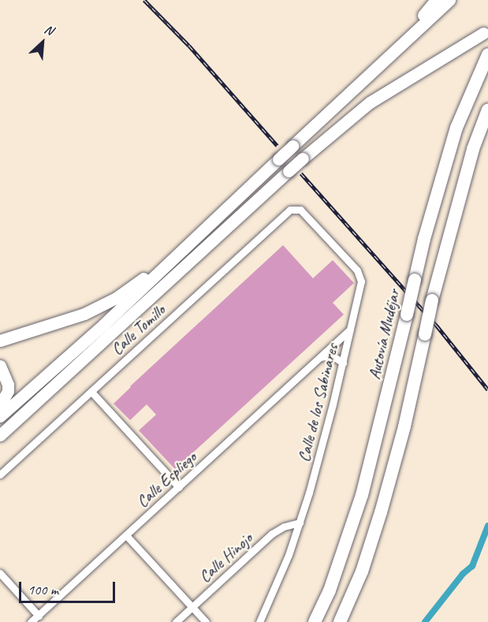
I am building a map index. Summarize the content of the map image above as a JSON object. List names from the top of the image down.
{
  "streets": {
    "highway": ["Autovía Mudéjar"],
    "street": [
      "Calle Tomillo",
      "Calle de los Sabinares",
      "Calle Espliego",
      "Calle Hinojo"
    ]
  },
  "crossings": [
    ["Calle Tomillo", "Calle de los Sabinares"],
    ["Calle de los Sabinares", "Calle Espliego"],
    ["Calle de los Sabinares", "Calle Hinojo"]
  ],
  "scale_bar": "100 m",
  "north": "top right"
}
